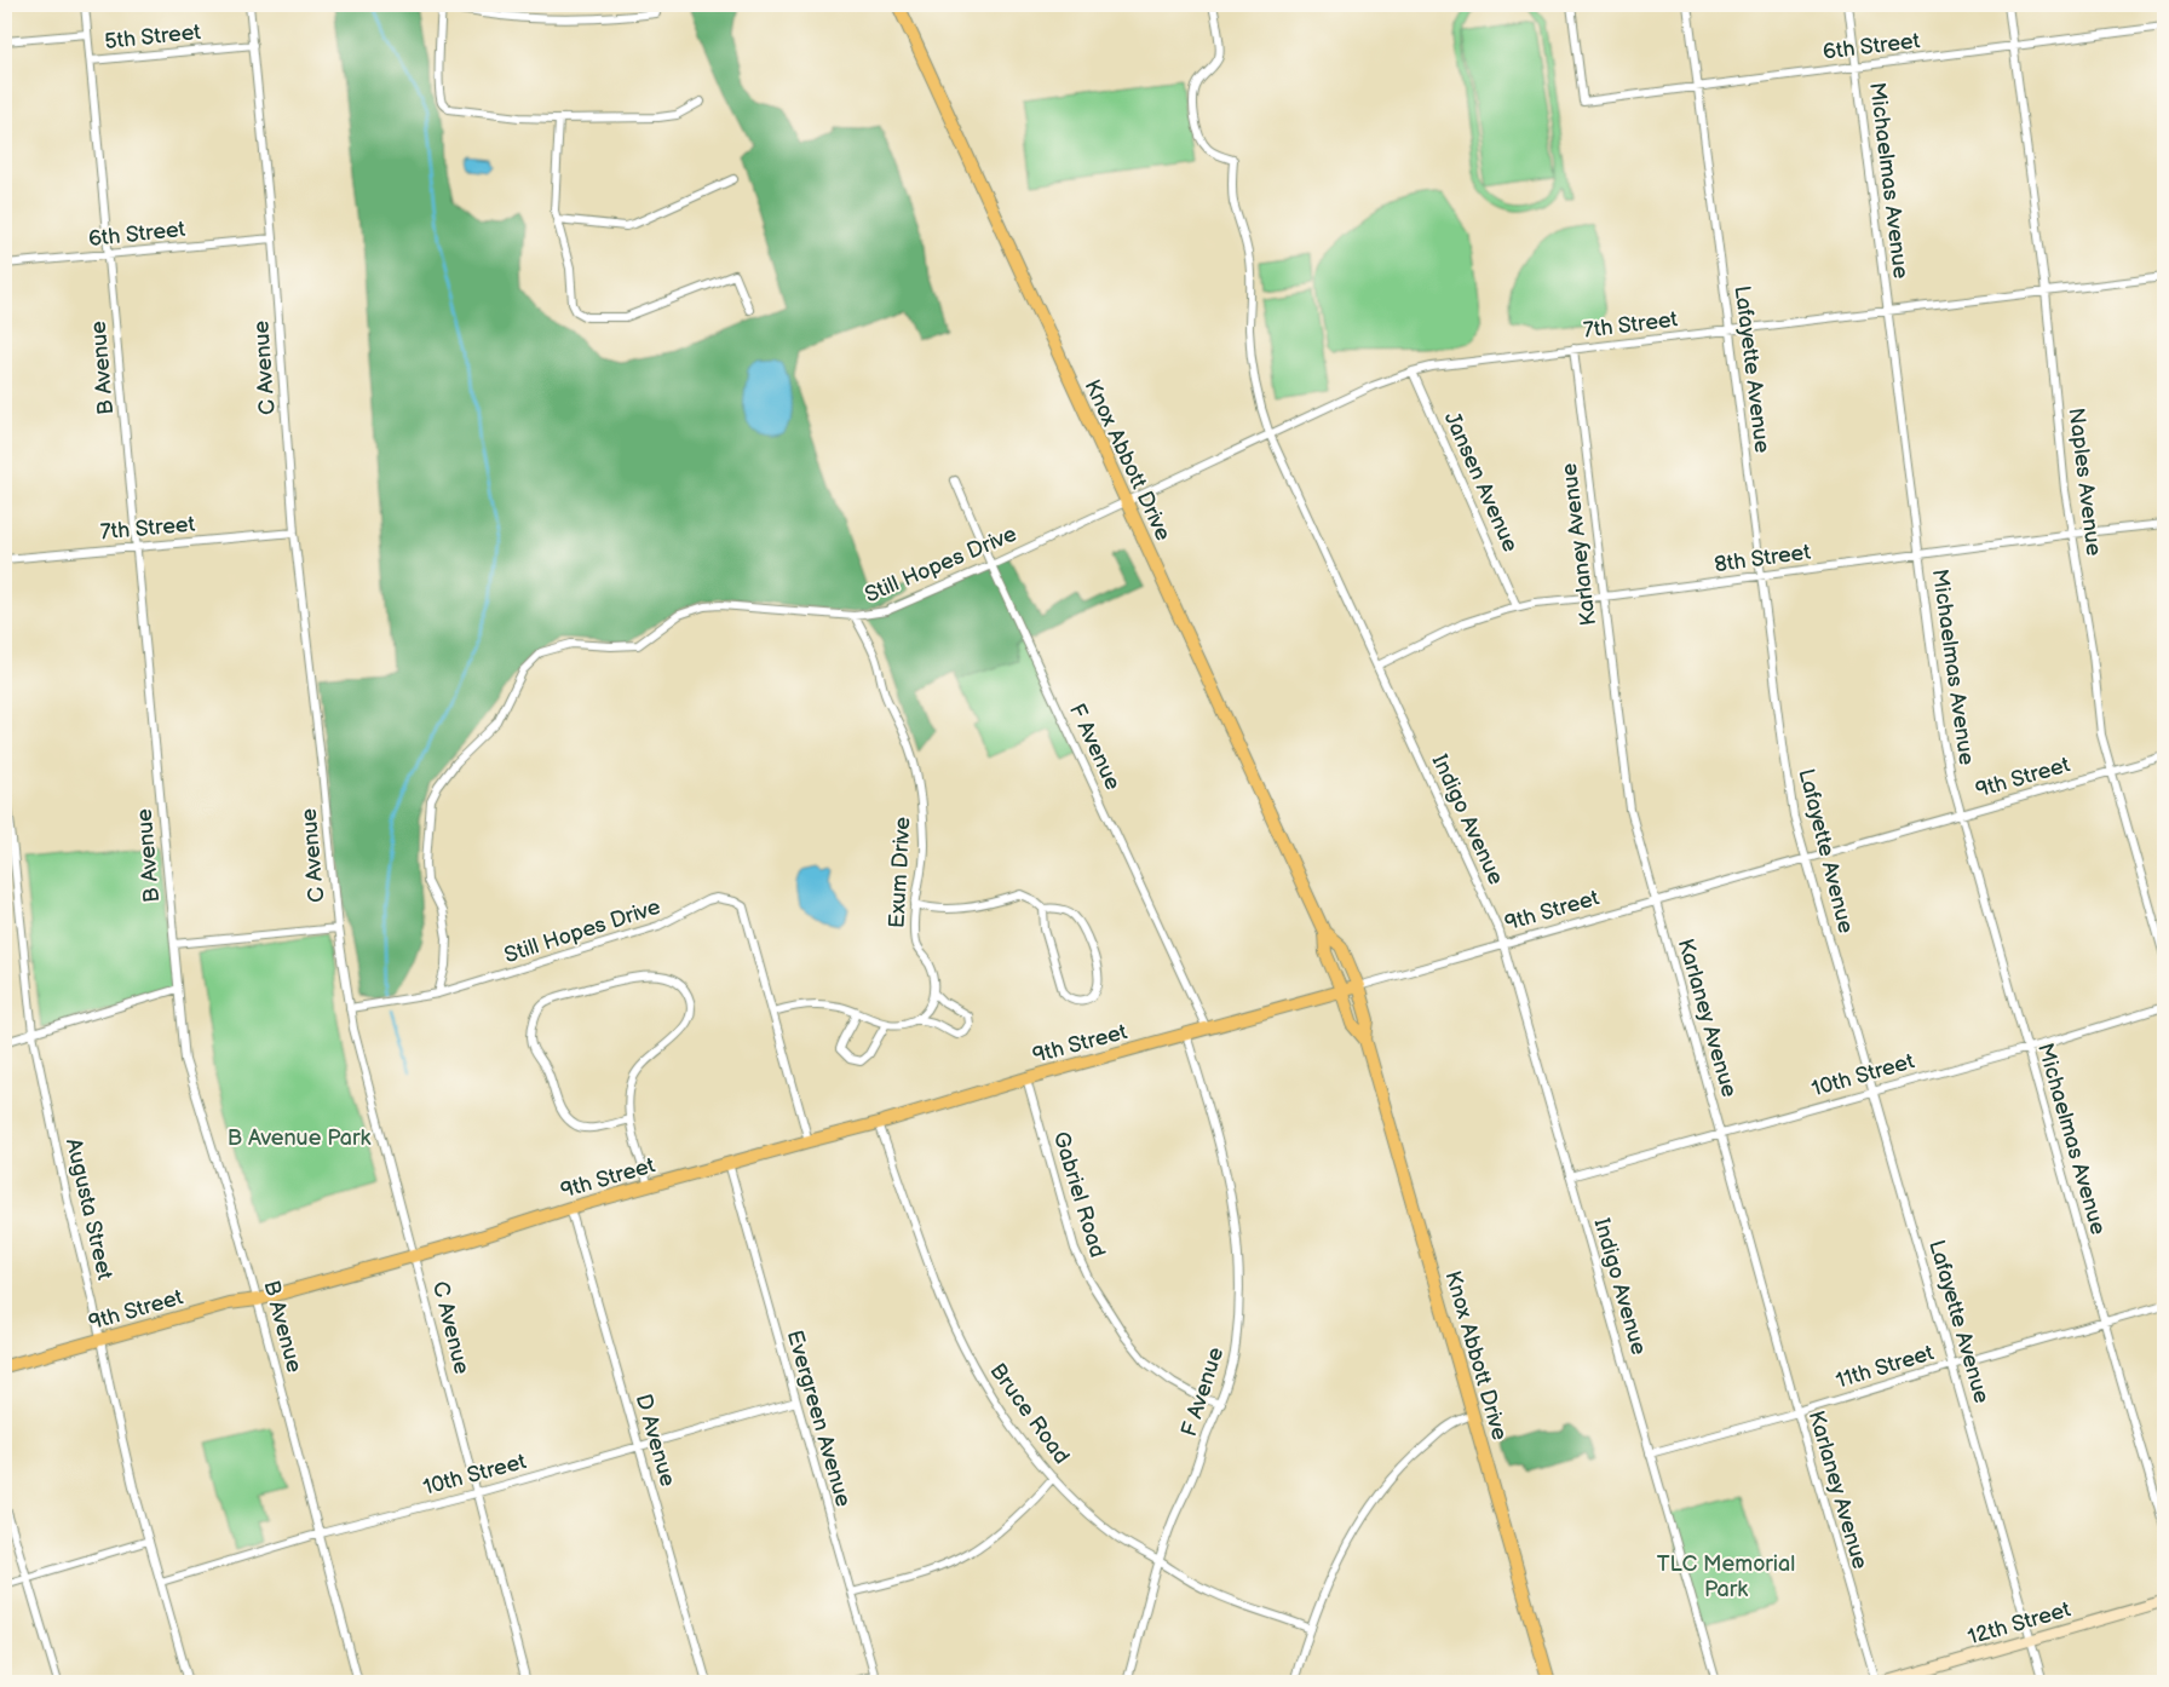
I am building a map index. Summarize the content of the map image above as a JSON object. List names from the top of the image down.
{
  "streets": {
    "main road": ["Knox Abbott Drive", "9th Street", "12th Street"],
    "street": [
      "5th Street",
      "6th Street",
      "Michaelmas Avenue",
      "7th Street",
      "B Avenue",
      "C Avenue",
      "Lafayette Avenue",
      "Jansen Avenue",
      "Naples Avenue",
      "Karlaney Avenue",
      "8th Street",
      "Still Hopes Drive",
      "F Avenue",
      "Indigo Avenue",
      "Exum Drive",
      "10th Street",
      "Gabriel Road",
      "Augusta Street",
      "11th Street",
      "Bruce Road",
      "Evergreen Avenue",
      "D Avenue"
    ]
  },
  "crossings": [
    ["5th Street", "B Avenue"],
    ["5th Street", "C Avenue"],
    ["6th Street", "Michaelmas Avenue"],
    ["6th Street", "B Avenue"],
    ["6th Street", "C Avenue"],
    ["6th Street", "Lafayette Avenue"],
    ["6th Street", "Naples Avenue"],
    ["Michaelmas Avenue", "7th Street"],
    ["Michaelmas Avenue", "8th Street"],
    ["Michaelmas Avenue", "9th Street"],
    ["Michaelmas Avenue", "10th Street"],
    ["Michaelmas Avenue", "11th Street"],
    ["7th Street", "B Avenue"],
    ["7th Street", "C Avenue"],
    ["7th Street", "Lafayette Avenue"],
    ["7th Street", "Knox Abbott Drive"],
    ["7th Street", "Jansen Avenue"],
    ["7th Street", "Naples Avenue"],
    ["7th Street", "Karlaney Avenue"],
    ["7th Street", "Still Hopes Drive"],
    ["7th Street", "Indigo Avenue"],
    ["B Avenue", "9th Street"],
    ["B Avenue", "10th Street"],
    ["C Avenue", "Still Hopes Drive"],
    ["C Avenue", "9th Street"],
    ["C Avenue", "10th Street"],
    ["Lafayette Avenue", "8th Street"],
    ["Lafayette Avenue", "9th Street"],
    ["Lafayette Avenue", "10th Street"],
    ["Lafayette Avenue", "11th Street"],
    ["Lafayette Avenue", "12th Street"],
    ["Knox Abbott Drive", "Still Hopes Drive"],
    ["Knox Abbott Drive", "9th Street"],
    ["Jansen Avenue", "8th Street"],
    ["Naples Avenue", "8th Street"],
    ["Naples Avenue", "9th Street"],
    ["Karlaney Avenue", "8th Street"],
    ["Karlaney Avenue", "9th Street"],
    ["Karlaney Avenue", "10th Street"],
    ["Karlaney Avenue", "11th Street"],
    ["8th Street", "Indigo Avenue"],
    ["Still Hopes Drive", "F Avenue"],
    ["Still Hopes Drive", "9th Street"],
    ["Still Hopes Drive", "Exum Drive"],
    ["F Avenue", "9th Street"],
    ["F Avenue", "Gabriel Road"],
    ["F Avenue", "Bruce Road"],
    ["9th Street", "Indigo Avenue"],
    ["9th Street", "Gabriel Road"],
    ["9th Street", "Augusta Street"],
    ["9th Street", "Bruce Road"],
    ["9th Street", "Evergreen Avenue"],
    ["9th Street", "D Avenue"],
    ["Indigo Avenue", "10th Street"],
    ["Indigo Avenue", "11th Street"],
    ["10th Street", "Augusta Street"],
    ["10th Street", "Evergreen Avenue"],
    ["10th Street", "D Avenue"]
  ],
  "parks": ["B Avenue Park", "TLC Memorial Park"]
}
